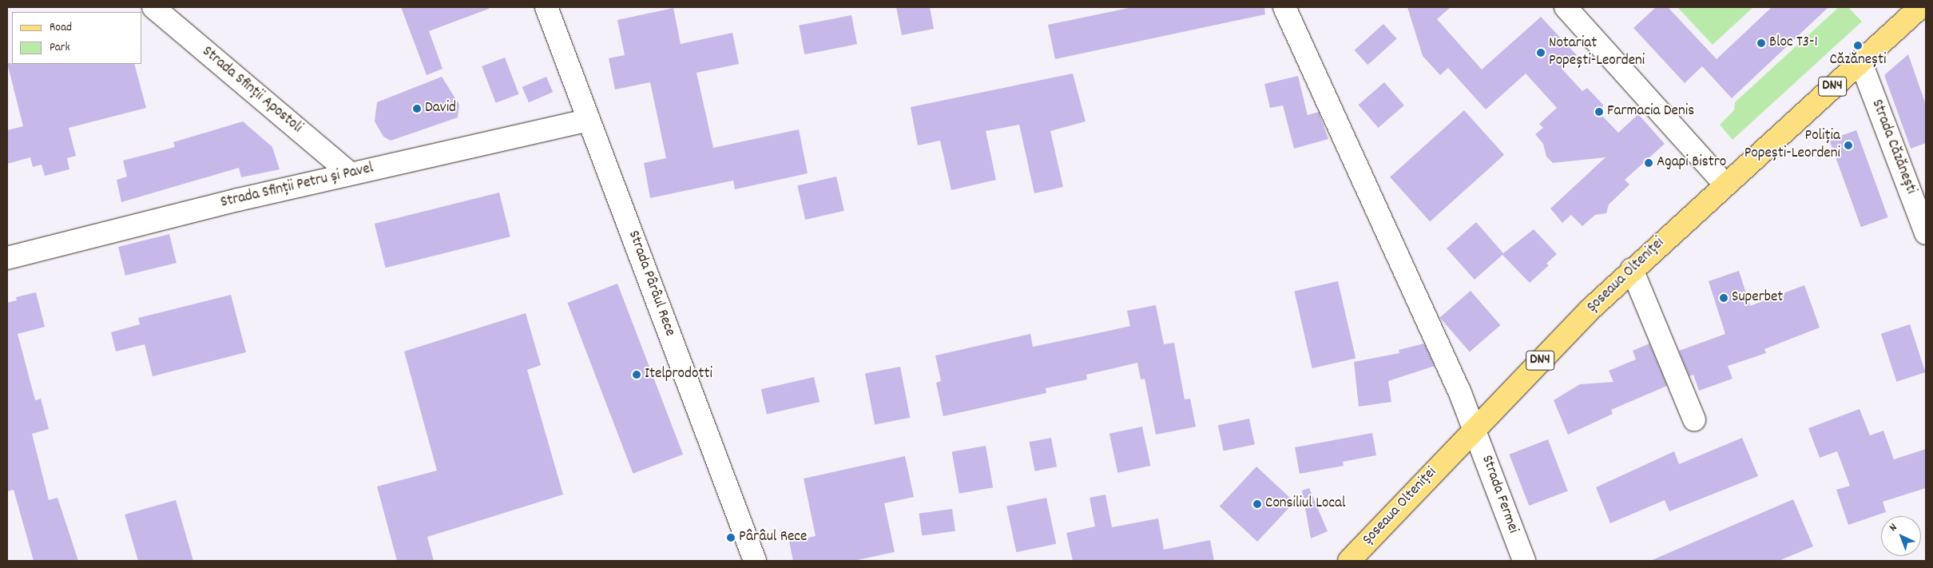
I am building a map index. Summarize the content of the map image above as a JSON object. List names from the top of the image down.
{
  "streets": {
    "main road": ["DN4", "Șoseaua Olteniței"],
    "street": [
      "Strada Sfinții Apostoli",
      "Strada Căzănești",
      "Strada Sfinții Petru și Pavel",
      "Strada Pârâul Rece",
      "Strada Fermei"
    ]
  },
  "crossings": [
    ["Strada Sfinții Apostoli", "Strada Sfinții Petru și Pavel"],
    ["Strada Căzănești", "Șoseaua Olteniței"],
    ["Strada Sfinții Petru și Pavel", "Strada Pârâul Rece"],
    ["Șoseaua Olteniței", "Strada Fermei"]
  ],
  "places": [
    "Bloc T3-1",
    "Căzănești",
    "Notariat Popești-Leordeni",
    "David",
    "Farmacia Denis",
    "Poliția Popești-Leordeni",
    "Agapi Bistro",
    "Superbet",
    "Itelprodotti",
    "Consiliul Local",
    "Pârâul Rece"
  ],
  "legend": ["Road", "Park"],
  "north": "top left"
}
